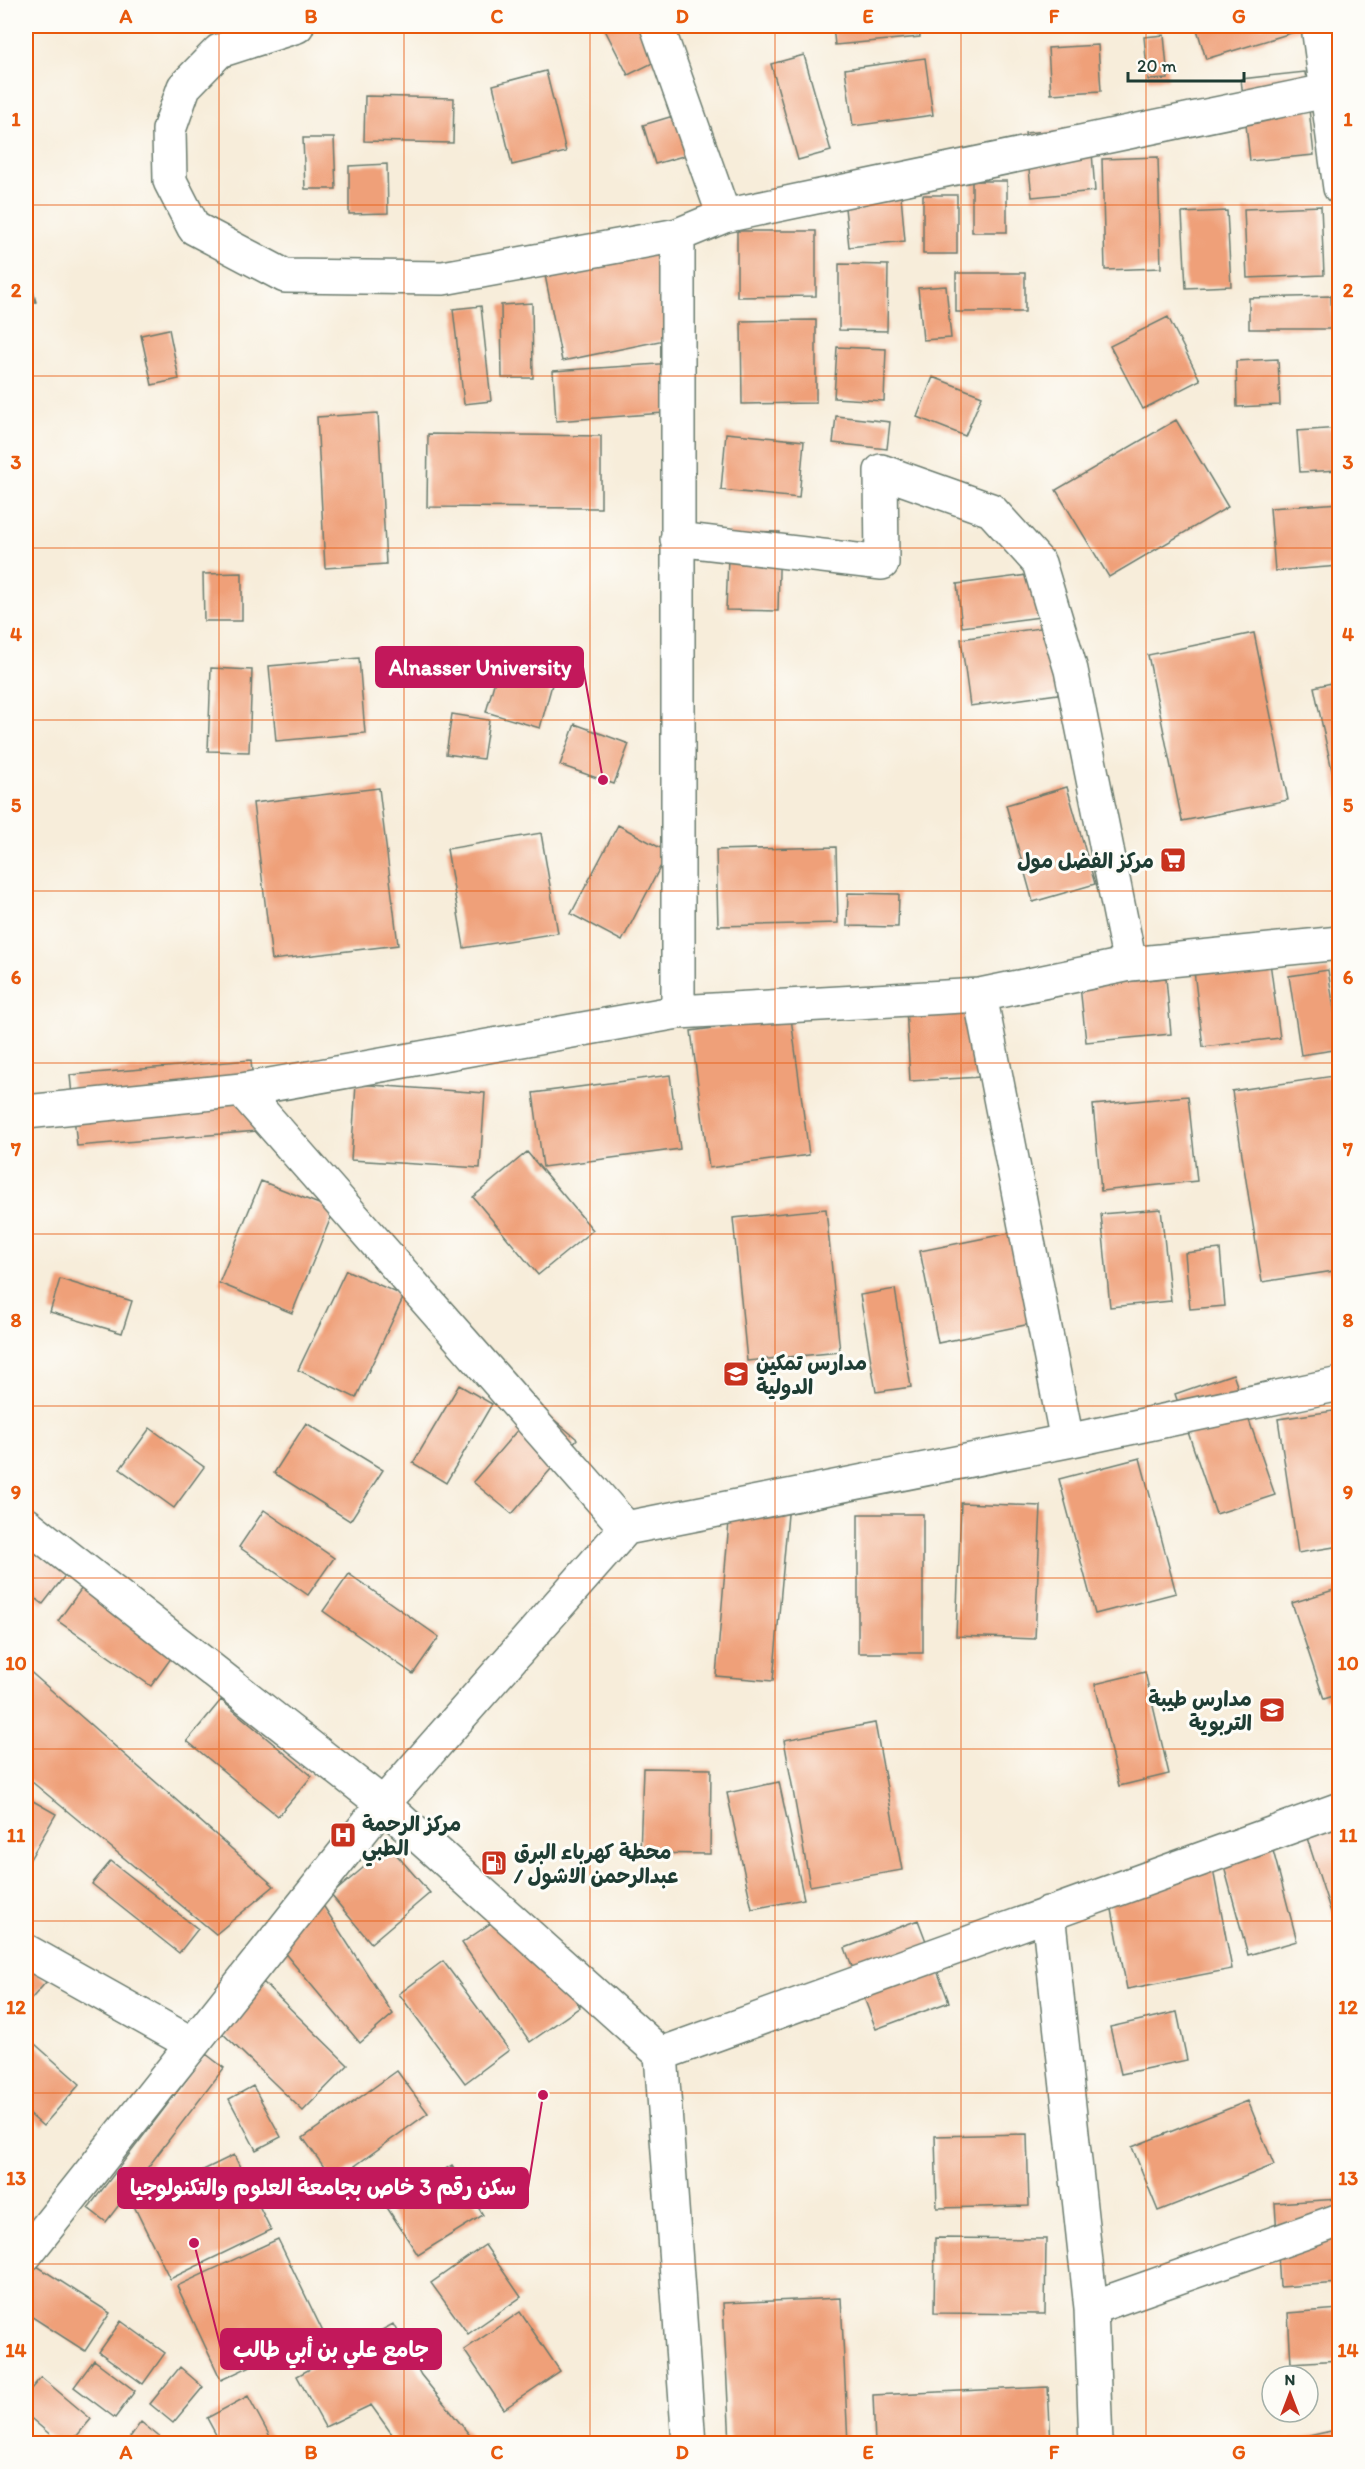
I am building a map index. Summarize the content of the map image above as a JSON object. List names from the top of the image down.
{
  "places": {
    "other": ["Alnasser University", "سكن رقم 3 خاص بجامعة العلوم والتكنولوجيا", "جامع علي بن أبي طالب"],
    "supermarket": ["مركز الفضل مول"],
    "school or university": ["مدارس تمكين الدولية", "مدارس طيبة التربوية"],
    "hospital": ["مركز الرحمة الطبي"],
    "fuel station": ["محطة كهرباء البرق / عبدالرحمن الاشول"]
  },
  "scale_bar": "20 m",
  "north": "top",
  "grid": {
    "columns": [
      "A",
      "B",
      "C",
      "D",
      "E",
      "F",
      "G"
    ],
    "rows": [
      "1",
      "2",
      "3",
      "4",
      "5",
      "6",
      "7",
      "8",
      "9",
      "10",
      "11",
      "12",
      "13",
      "14"
    ]
  }
}
